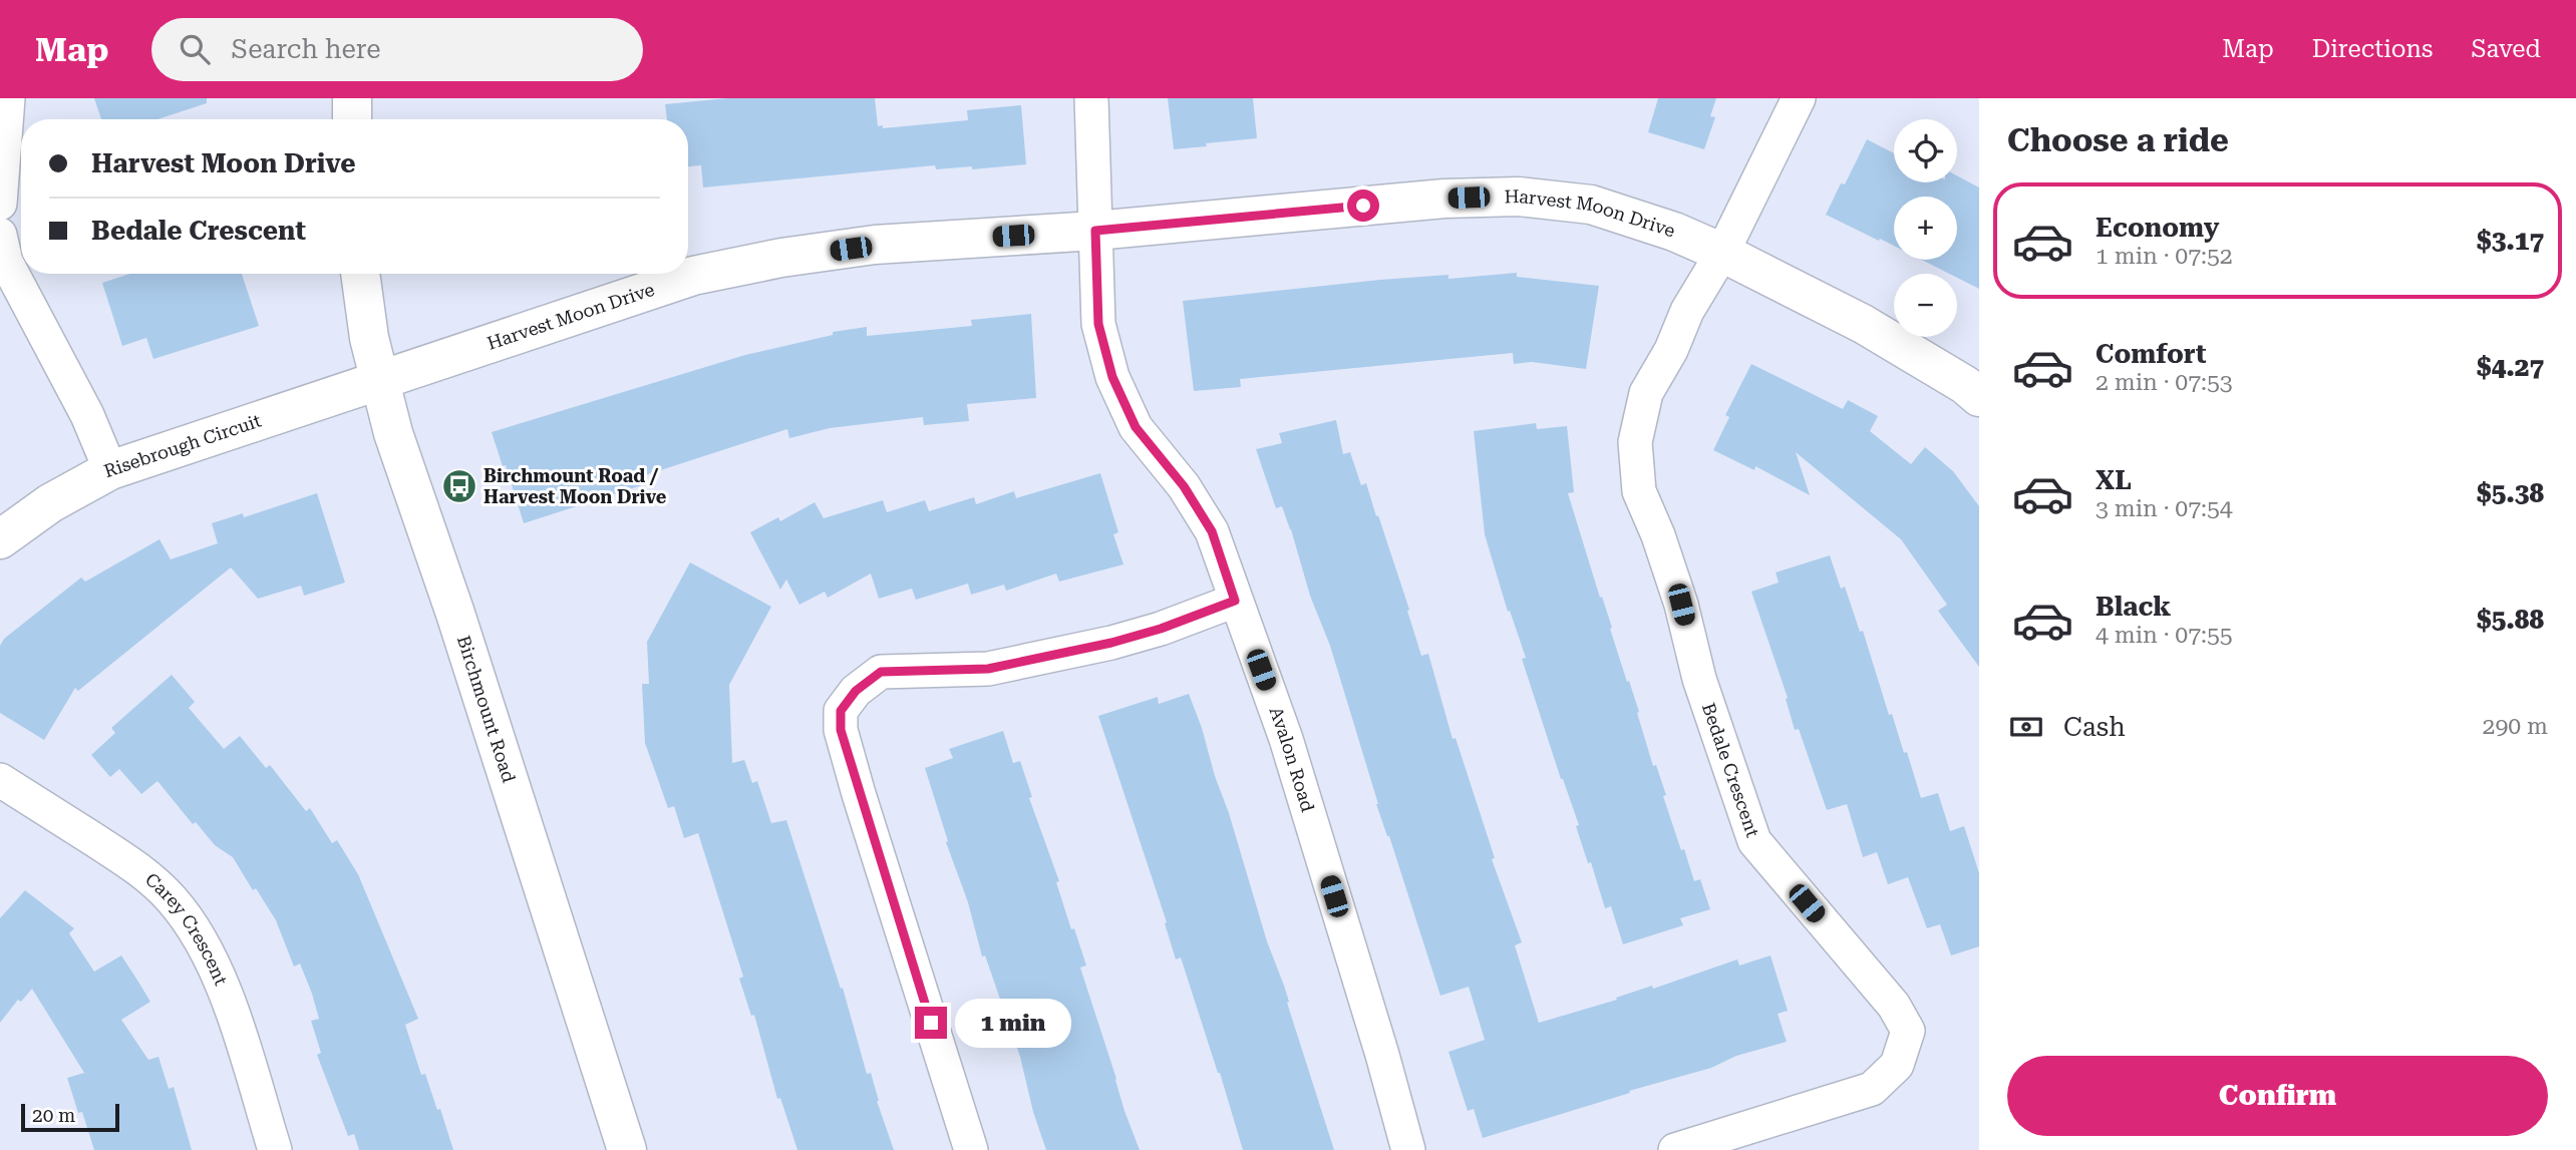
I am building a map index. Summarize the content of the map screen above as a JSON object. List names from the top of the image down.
{
  "streets": {
    "street": [
      "Harvest Moon Drive",
      "Risebrough Circuit",
      "Birchmount Road",
      "Avalon Road",
      "Bedale Crescent",
      "Carey Crescent"
    ]
  },
  "crossings": [
    ["Harvest Moon Drive", "Risebrough Circuit"],
    ["Harvest Moon Drive", "Birchmount Road"],
    ["Harvest Moon Drive", "Avalon Road"],
    ["Harvest Moon Drive", "Bedale Crescent"],
    ["Risebrough Circuit", "Birchmount Road"]
  ],
  "places": {
    "bus stop": ["Birchmount Road / Harvest Moon Drive"]
  },
  "scale_bar": "20 m",
  "page": {
    "header": "Map",
    "search": "Search here",
    "nav": ["Map", "Directions", "Saved"],
    "heading": "Choose a ride",
    "map_buttons": ["+", "−"],
    "banner": ["Harvest Moon Drive", "Bedale Crescent"],
    "list": [
      {
        "name": "Economy",
        "note": "1 min · 07:52",
        "value": "$3.17"
      },
      {
        "name": "Comfort",
        "note": "2 min · 07:53",
        "value": "$4.27"
      },
      {
        "name": "XL",
        "note": "3 min · 07:54",
        "value": "$5.38"
      },
      {
        "name": "Black",
        "note": "4 min · 07:55",
        "value": "$5.88"
      }
    ],
    "pay": ["Cash", "290 m"],
    "bubble": "1 min",
    "buttons": "Confirm",
    "scale": "20 m"
  }
}
